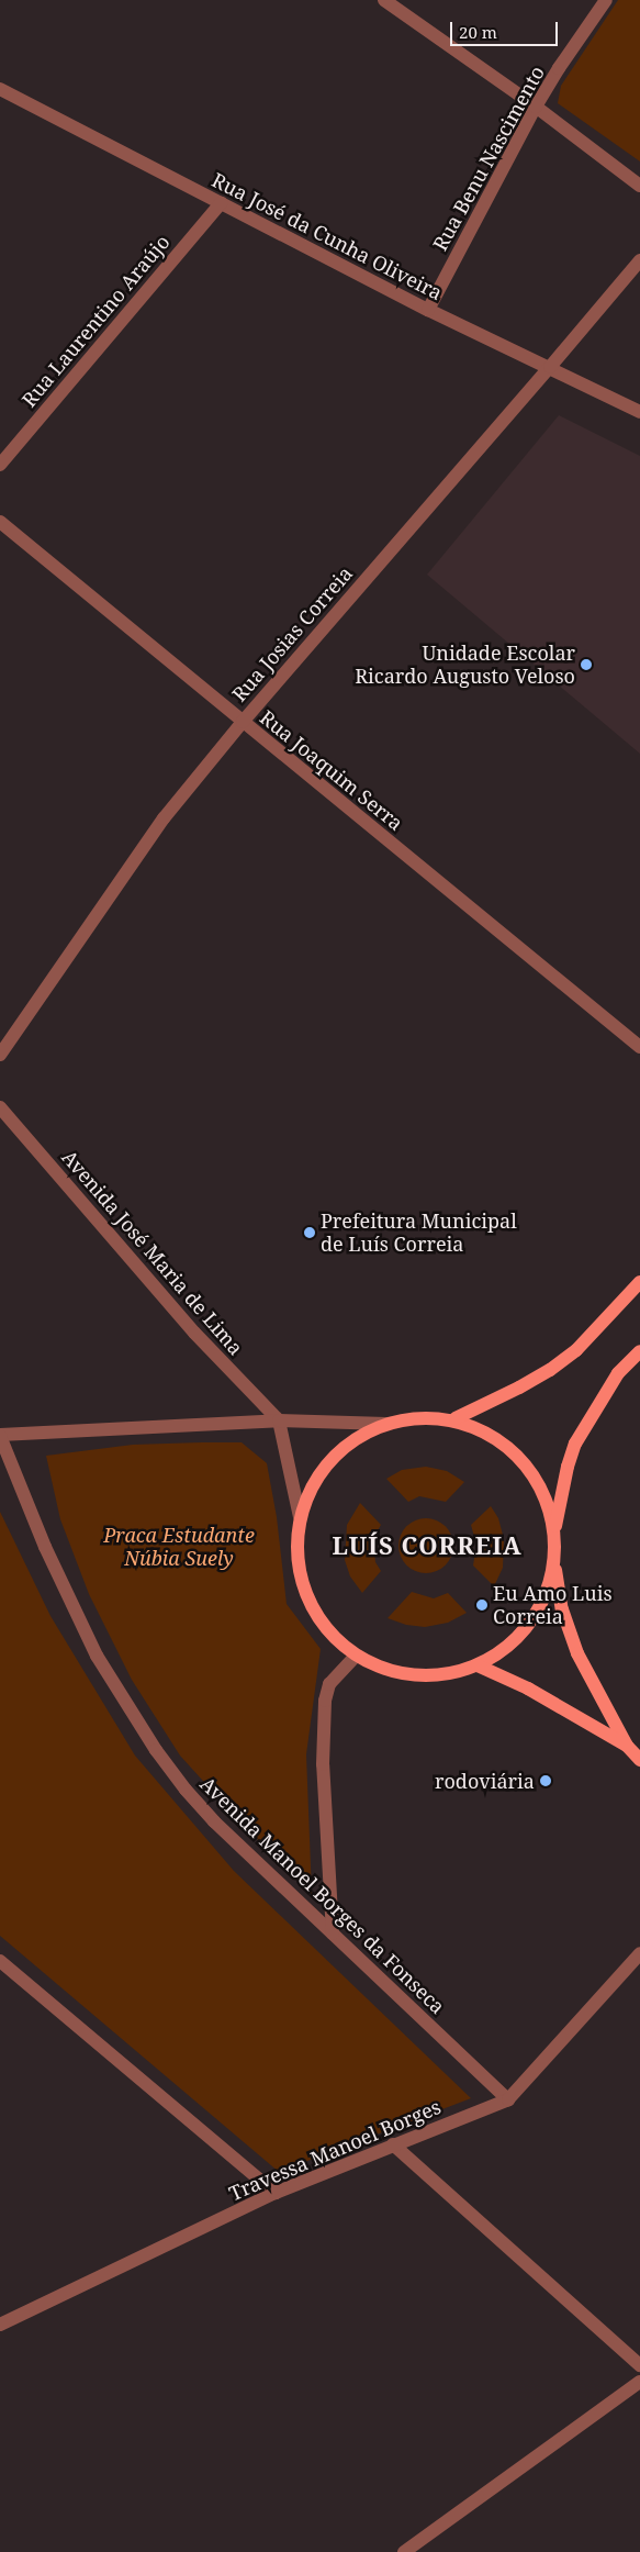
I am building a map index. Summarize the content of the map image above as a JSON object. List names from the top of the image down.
{
  "streets": {
    "street": [
      "Rua Benu Nascimento",
      "Rua José da Cunha Oliveira",
      "Rua Laurentino Araújo",
      "Rua Josias Correia",
      "Rua Joaquim Serra",
      "Avenida José Maria de Lima",
      "Avenida Manoel Borges da Fonseca",
      "Travessa Manoel Borges"
    ]
  },
  "crossings": [
    ["Rua Benu Nascimento", "Rua José da Cunha Oliveira"],
    ["Rua José da Cunha Oliveira", "Rua Laurentino Araújo"],
    ["Rua José da Cunha Oliveira", "Rua Josias Correia"],
    ["Rua Josias Correia", "Rua Joaquim Serra"],
    ["Avenida José Maria de Lima", "Avenida Manoel Borges da Fonseca"],
    ["Avenida Manoel Borges da Fonseca", "Travessa Manoel Borges"]
  ],
  "districts": ["LUÍS CORREIA"],
  "parks": ["Praca Estudante Núbia Suely"],
  "places": [
    "Unidade Escolar Ricardo Augusto Veloso",
    "Prefeitura Municipal de Luís Correia",
    "Eu Amo Luis Correia",
    "rodoviária"
  ],
  "scale_bar": "20 m"
}
